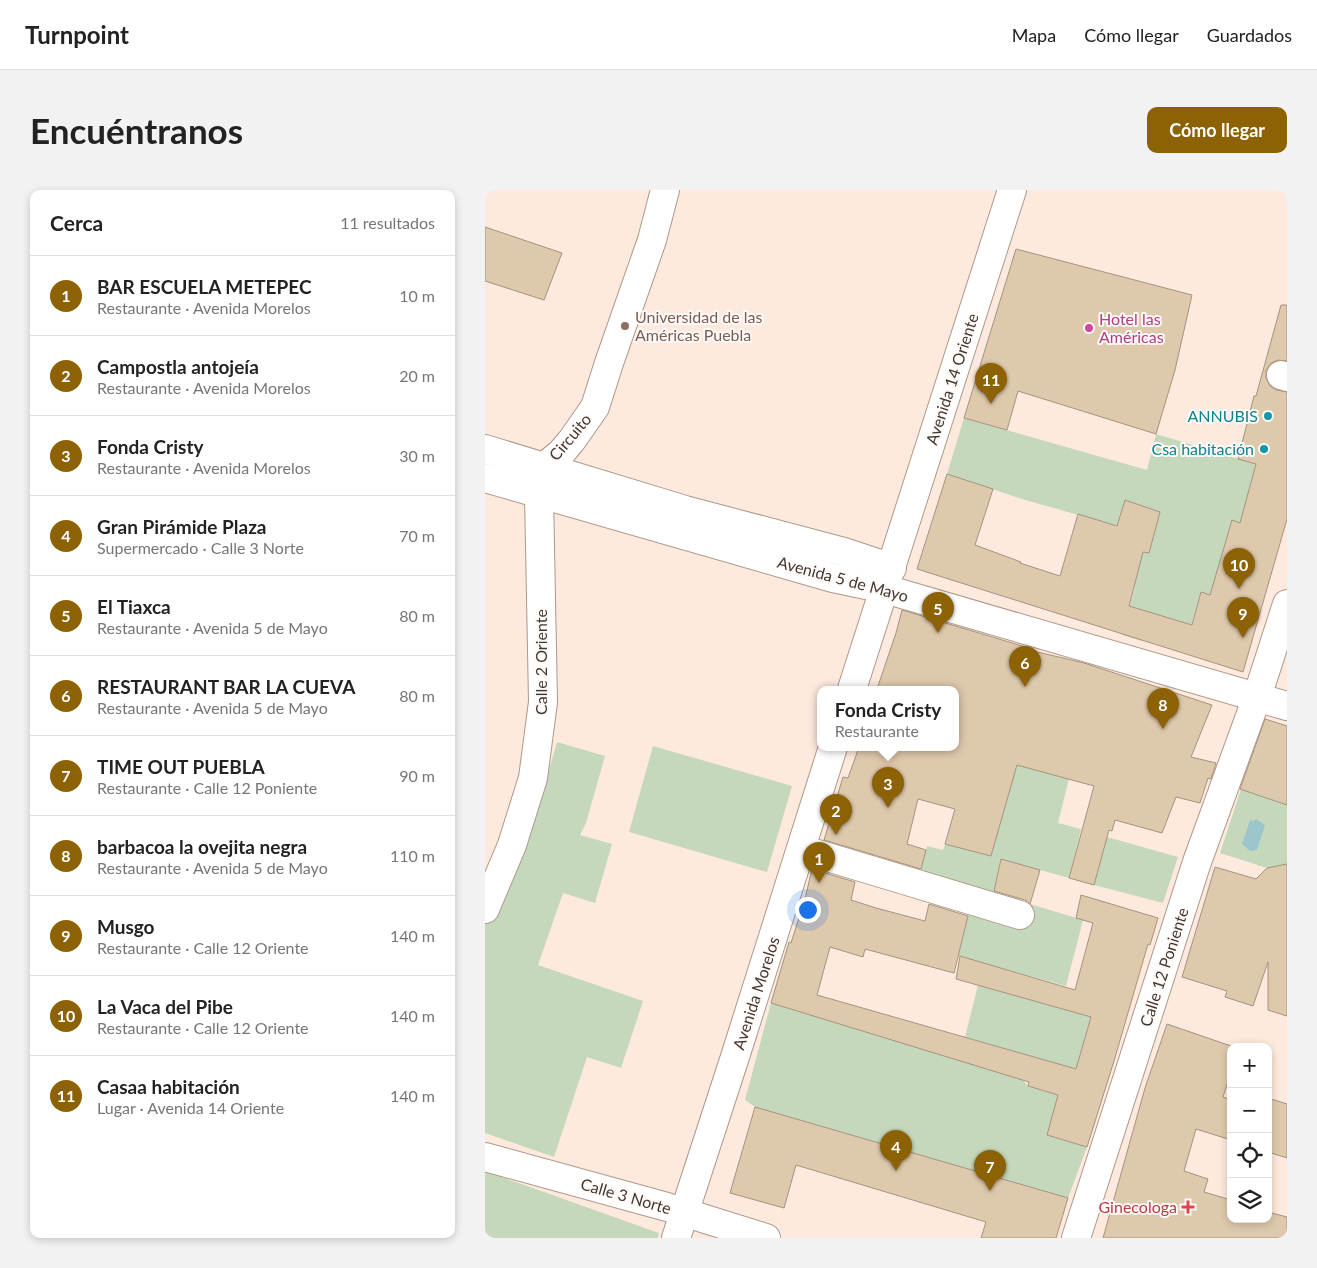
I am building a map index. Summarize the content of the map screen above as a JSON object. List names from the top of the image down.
{
  "streets": {
    "main road": [
      "Avenida 14 Oriente",
      "Circuito",
      "Avenida 5 de Mayo",
      "Calle 2 Oriente",
      "Calle 12 Poniente",
      "Avenida Morelos",
      "Calle 3 Norte"
    ]
  },
  "crossings": [
    ["Avenida 14 Oriente", "Avenida 5 de Mayo"],
    ["Circuito", "Avenida 5 de Mayo"],
    ["Circuito", "Calle 2 Oriente"],
    ["Avenida 5 de Mayo", "Calle 2 Oriente"],
    ["Avenida 5 de Mayo", "Calle 12 Poniente"],
    ["Avenida Morelos", "Calle 3 Norte"]
  ],
  "places": {
    "other": [
      "Universidad de las Américas Puebla",
      "Hotel las Américas",
      "ANNUBIS",
      "Csa habitación"
    ],
    "health": ["Ginecologa"]
  },
  "page": {
    "header": "Turnpoint",
    "nav": ["Mapa", "Cómo llegar", "Guardados"],
    "buttons": "Cómo llegar",
    "title": "Encuéntranos",
    "heading": ["Cerca", "11 resultados"],
    "list": [
      {
        "mark": "1",
        "name": "BAR ESCUELA METEPEC",
        "note": "Restaurante · Avenida Morelos",
        "value": "10 m"
      },
      {
        "mark": "2",
        "name": "Campostla antojeía",
        "note": "Restaurante · Avenida Morelos",
        "value": "20 m"
      },
      {
        "mark": "3",
        "name": "Fonda Cristy",
        "note": "Restaurante · Avenida Morelos",
        "value": "30 m"
      },
      {
        "mark": "4",
        "name": "Gran Pirámide Plaza",
        "note": "Supermercado · Calle 3 Norte",
        "value": "70 m"
      },
      {
        "mark": "5",
        "name": "El Tiaxca",
        "note": "Restaurante · Avenida 5 de Mayo",
        "value": "80 m"
      },
      {
        "mark": "6",
        "name": "RESTAURANT BAR LA CUEVA",
        "note": "Restaurante · Avenida 5 de Mayo",
        "value": "80 m"
      },
      {
        "mark": "7",
        "name": "TIME OUT PUEBLA",
        "note": "Restaurante · Calle 12 Poniente",
        "value": "90 m"
      },
      {
        "mark": "8",
        "name": "barbacoa la ovejita negra",
        "note": "Restaurante · Avenida 5 de Mayo",
        "value": "110 m"
      },
      {
        "mark": "9",
        "name": "Musgo",
        "note": "Restaurante · Calle 12 Oriente",
        "value": "140 m"
      },
      {
        "mark": "10",
        "name": "La Vaca del Pibe",
        "note": "Restaurante · Calle 12 Oriente",
        "value": "140 m"
      },
      {
        "mark": "11",
        "name": "Casaa habitación",
        "note": "Lugar · Avenida 14 Oriente",
        "value": "140 m"
      }
    ],
    "pins": [
      "11",
      "10",
      "5",
      "9",
      "6",
      "8",
      "3",
      "2",
      "1",
      "4",
      "7"
    ],
    "popup": ["Fonda Cristy", "Restaurante"],
    "map_buttons": ["+", "−"]
  }
}
